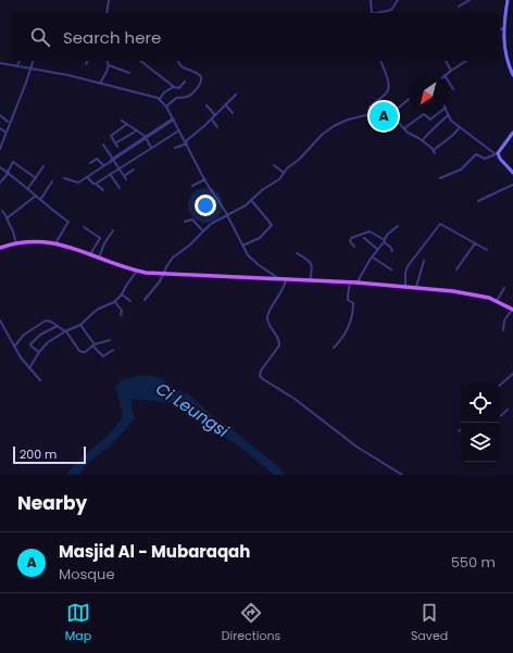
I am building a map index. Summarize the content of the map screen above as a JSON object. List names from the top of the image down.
{
  "water": ["Ci Leungsi"],
  "scale_bar": "200 m",
  "north": "bottom left",
  "page": {
    "search": "Search here",
    "pins": "A",
    "scale": "200 m",
    "heading": "Nearby",
    "list": [
      {
        "mark": "A",
        "name": "Masjid Al - Mubaraqah",
        "note": "Mosque",
        "value": "550 m"
      }
    ],
    "nav": ["Map", "Directions", "Saved"]
  }
}
